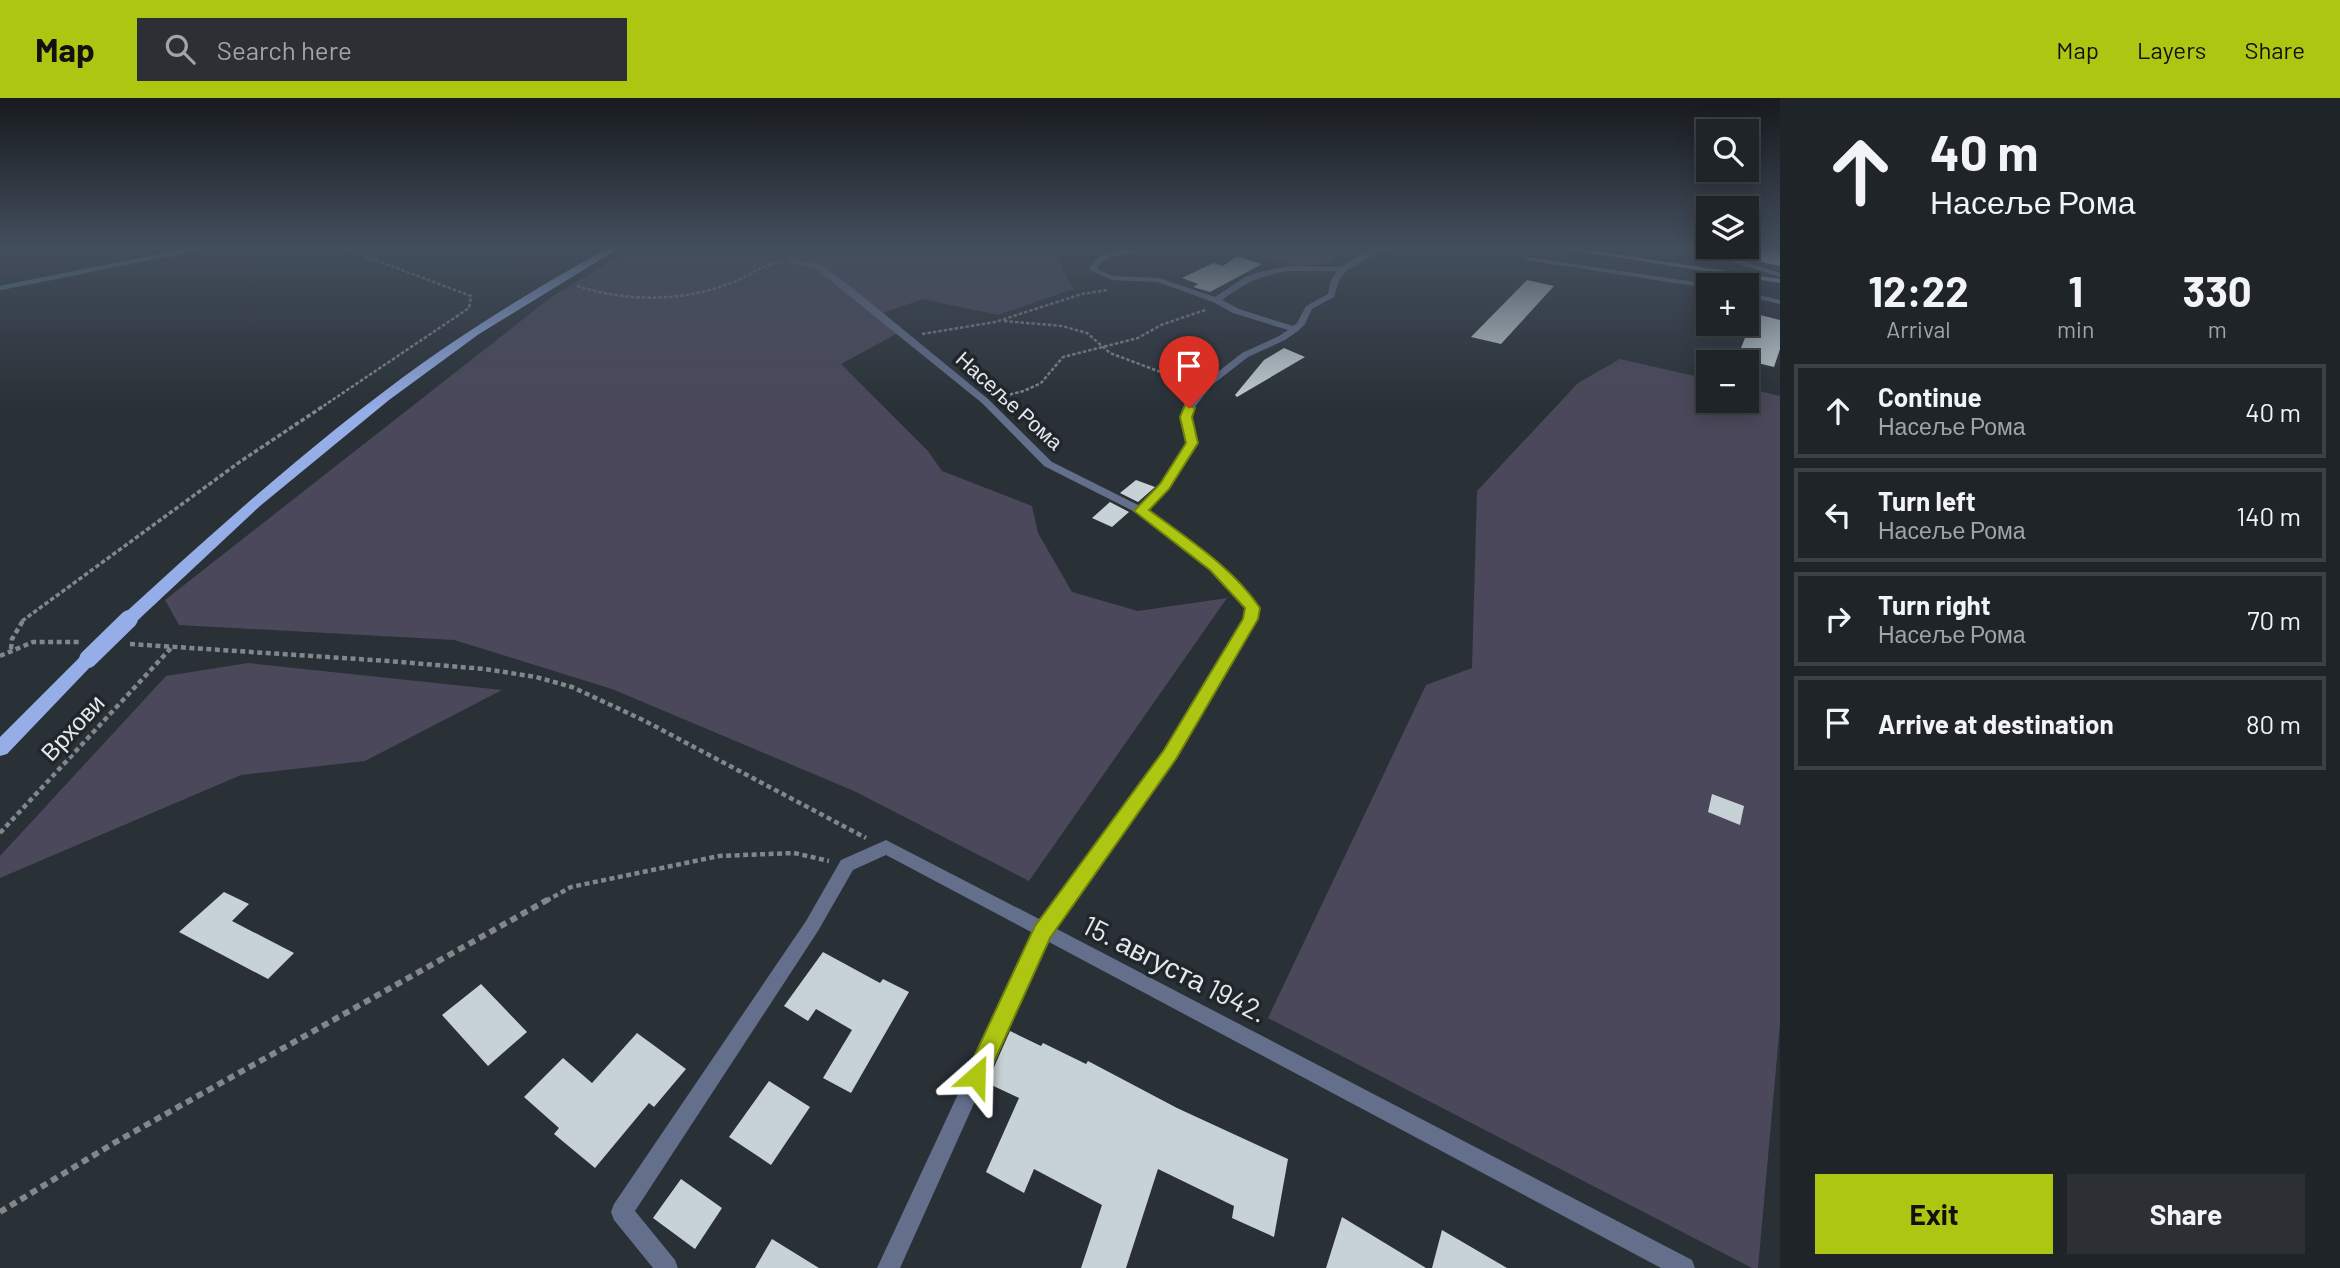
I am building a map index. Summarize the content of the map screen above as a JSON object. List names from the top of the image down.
{
  "streets": {
    "street": ["Насеље Рома", "15. августа 1942."],
    "path": ["Врхови"]
  },
  "crossings": [
    ["Насеље Рома", "15. августа 1942."]
  ],
  "page": {
    "header": "Map",
    "search": "Search here",
    "nav": ["Map", "Layers", "Share"],
    "turn": ["40 m", "Насеље Рома"],
    "map_buttons": ["+", "−"],
    "eta": [
      "12:22",
      "Arrival",
      "1",
      "min",
      "330",
      "m"
    ],
    "list": [
      {
        "name": "Continue",
        "note": "Насеље Рома",
        "value": "40 m"
      },
      {
        "name": "Turn left",
        "note": "Насеље Рома",
        "value": "140 m"
      },
      {
        "name": "Turn right",
        "note": "Насеље Рома",
        "value": "70 m"
      },
      {
        "name": "Arrive at destination",
        "value": "80 m"
      }
    ],
    "buttons": ["Exit", "Share"]
  }
}
